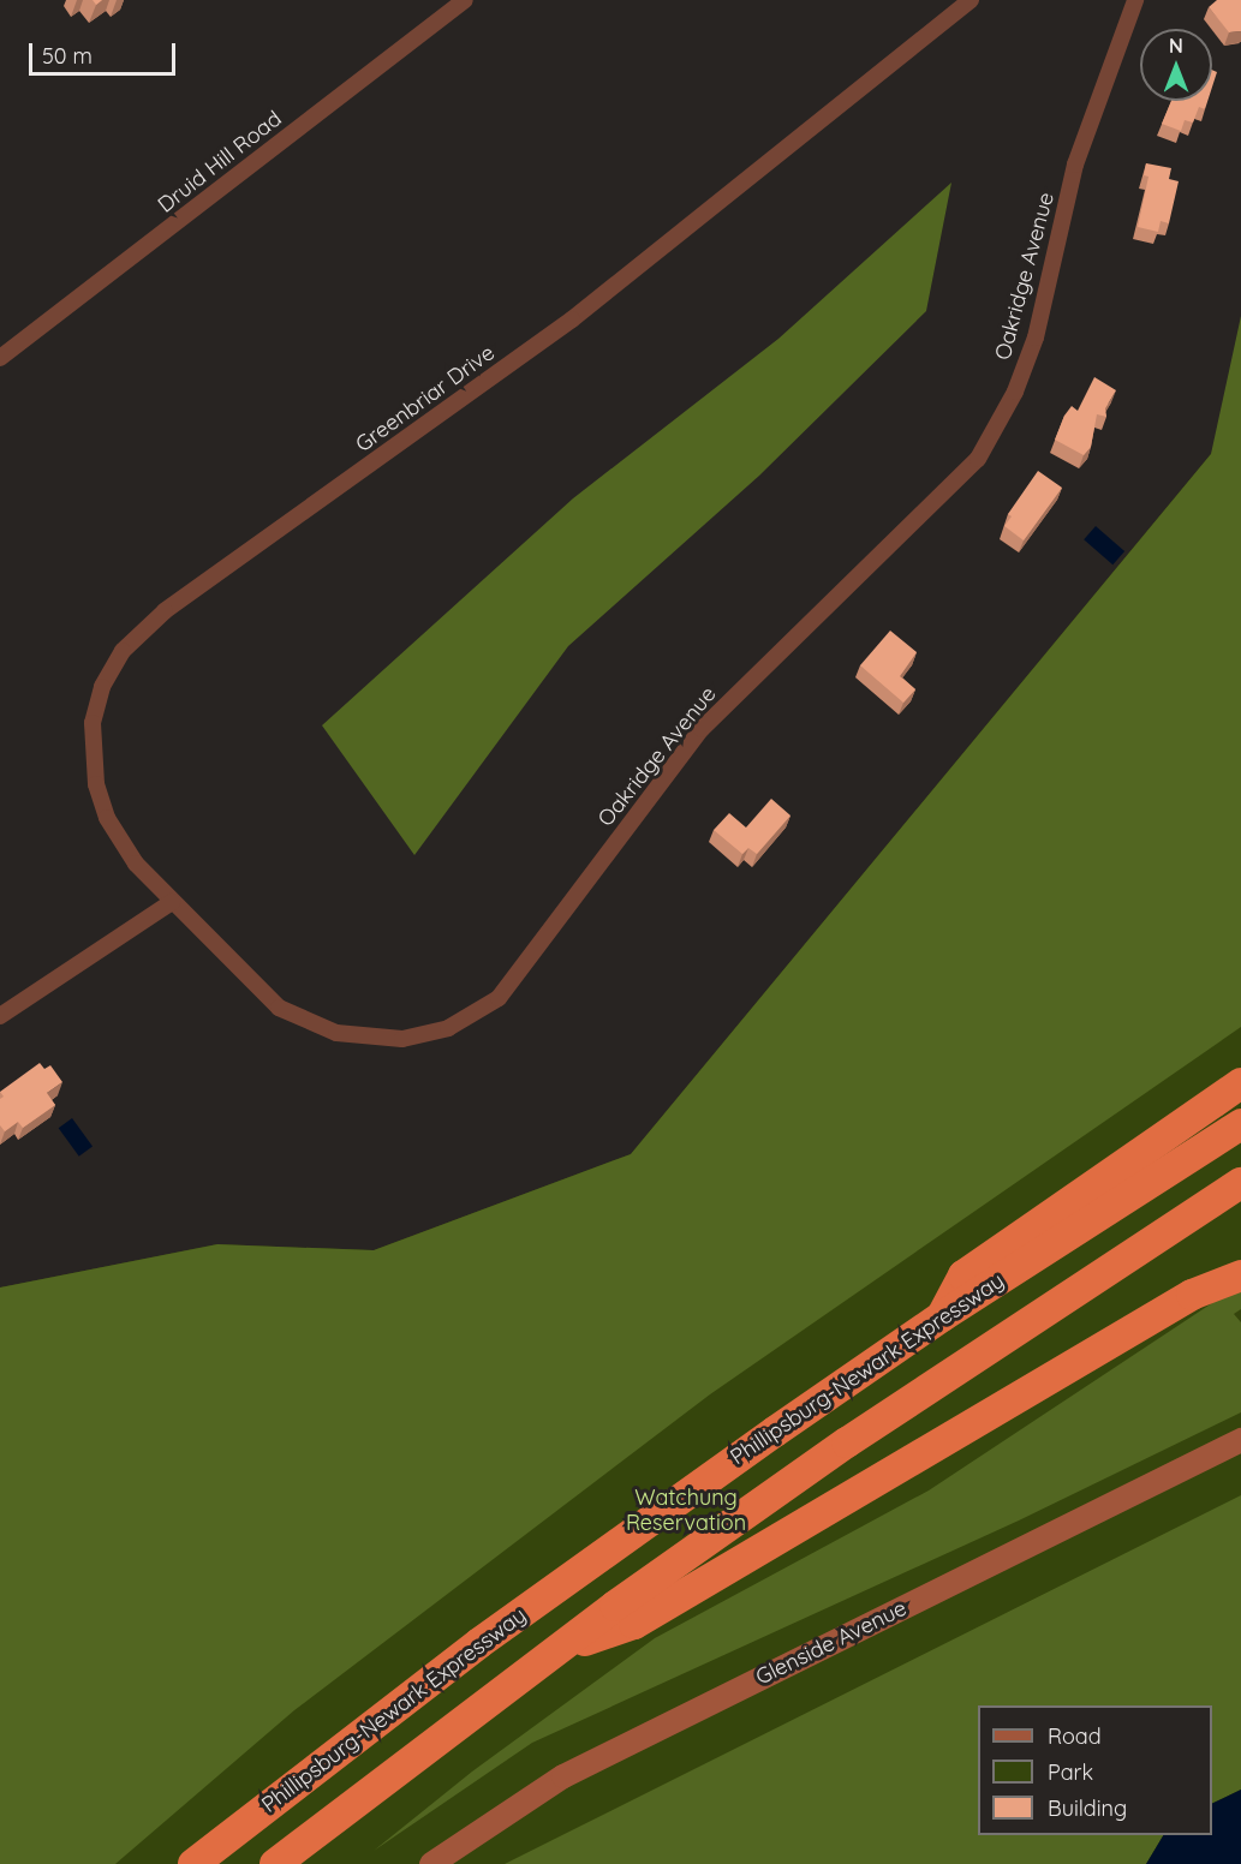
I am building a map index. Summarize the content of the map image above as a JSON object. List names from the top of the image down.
{
  "streets": {
    "highway": ["Phillipsburg-Newark Expressway"],
    "main road": ["Glenside Avenue"],
    "street": ["Druid Hill Road", "Oakridge Avenue", "Greenbriar Drive"]
  },
  "crossings": [
    ["Oakridge Avenue", "Greenbriar Drive"]
  ],
  "parks": ["Watchung Reservation"],
  "legend": ["Road", "Park", "Building"],
  "scale_bar": "50 m",
  "north": "top"
}
